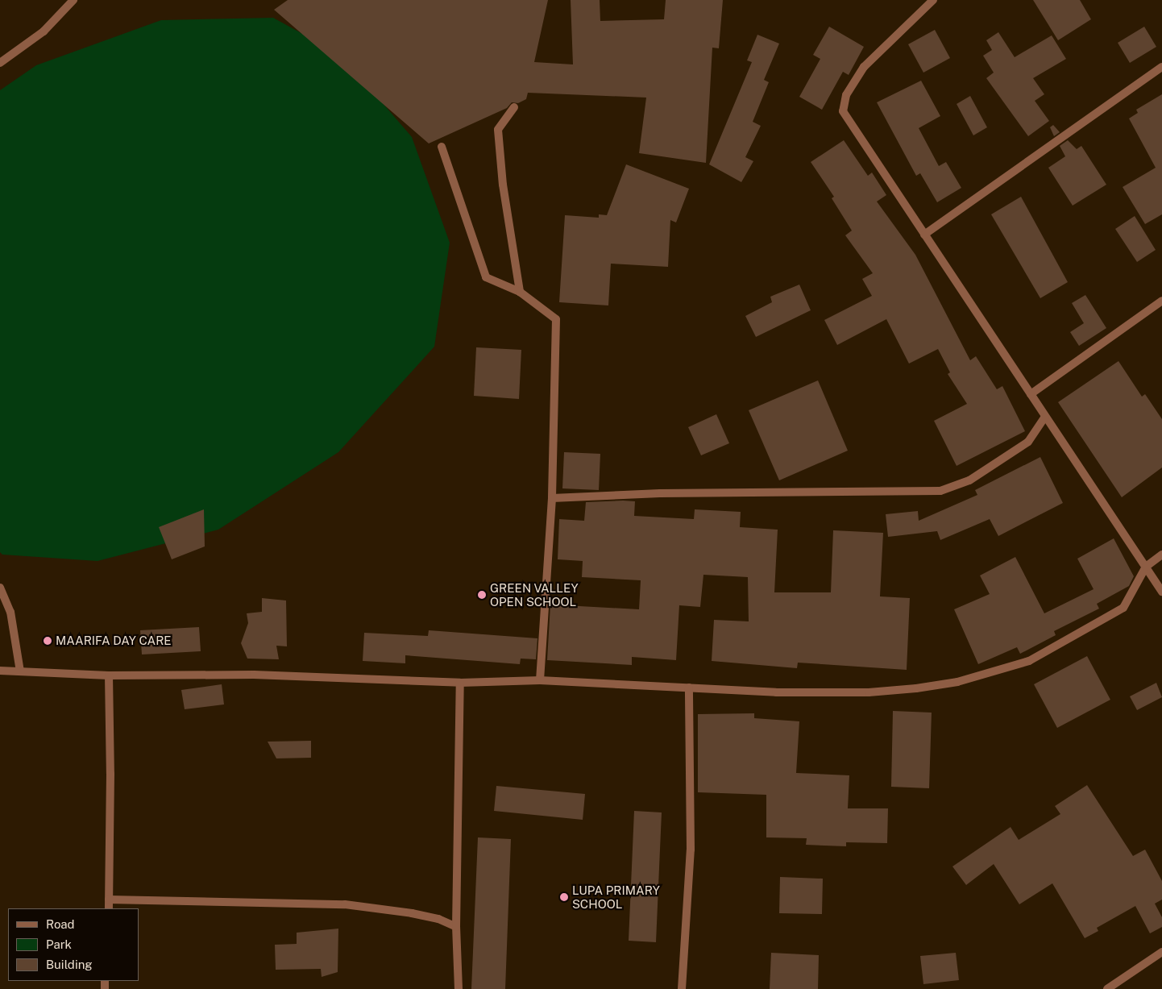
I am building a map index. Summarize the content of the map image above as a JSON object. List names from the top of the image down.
{
  "places": ["GREEN VALLEY OPEN SCHOOL", "MAARIFA DAY CARE", "LUPA PRIMARY SCHOOL"],
  "legend": ["Road", "Park", "Building"]
}
